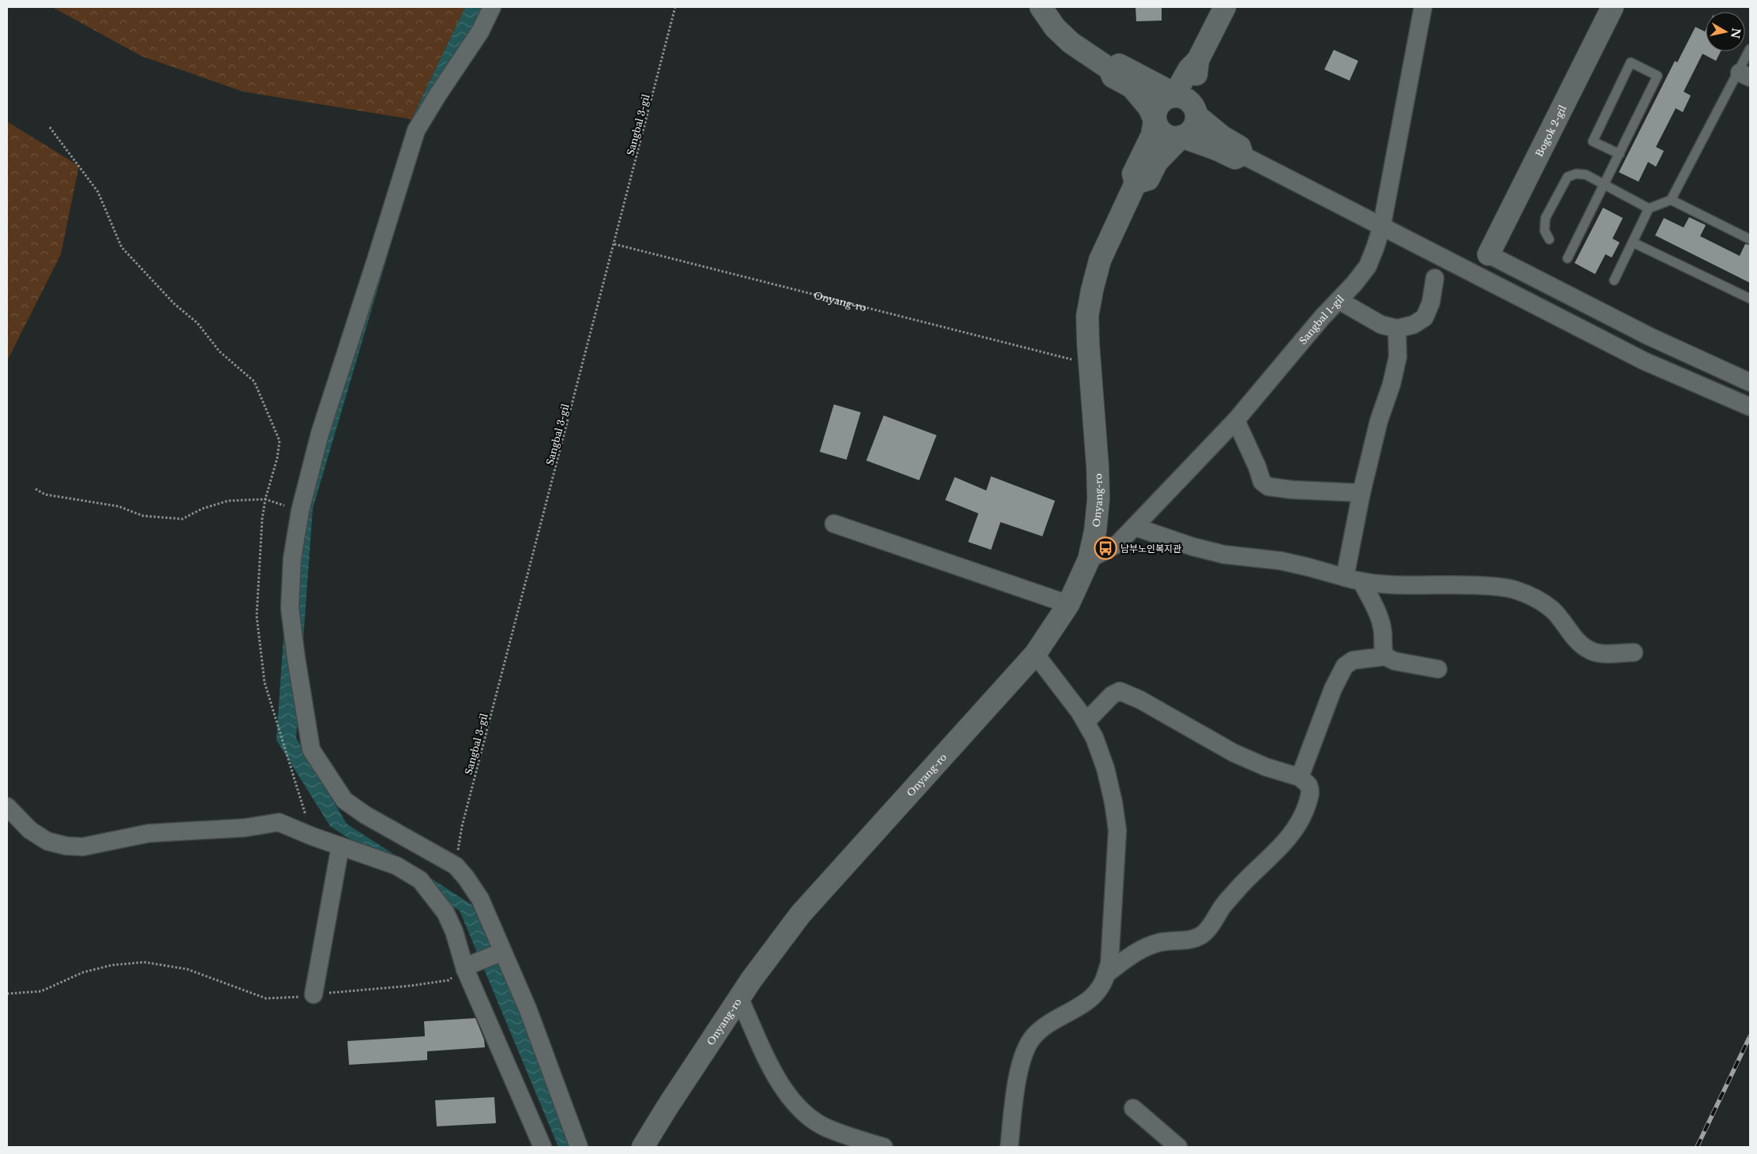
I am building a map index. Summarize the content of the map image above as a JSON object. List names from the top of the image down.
{
  "streets": {
    "main road": ["Bogok 2-gil", "Onyang-ro"],
    "street": ["Sangbal 1-gil"],
    "path": ["Sangbal 3-gil"]
  },
  "crossings": [
    ["Sangbal 3-gil", "Onyang-ro"],
    ["Onyang-ro", "Sangbal 1-gil"]
  ],
  "places": {
    "bus stop": ["남부노인복지관"]
  },
  "north": "right"
}
